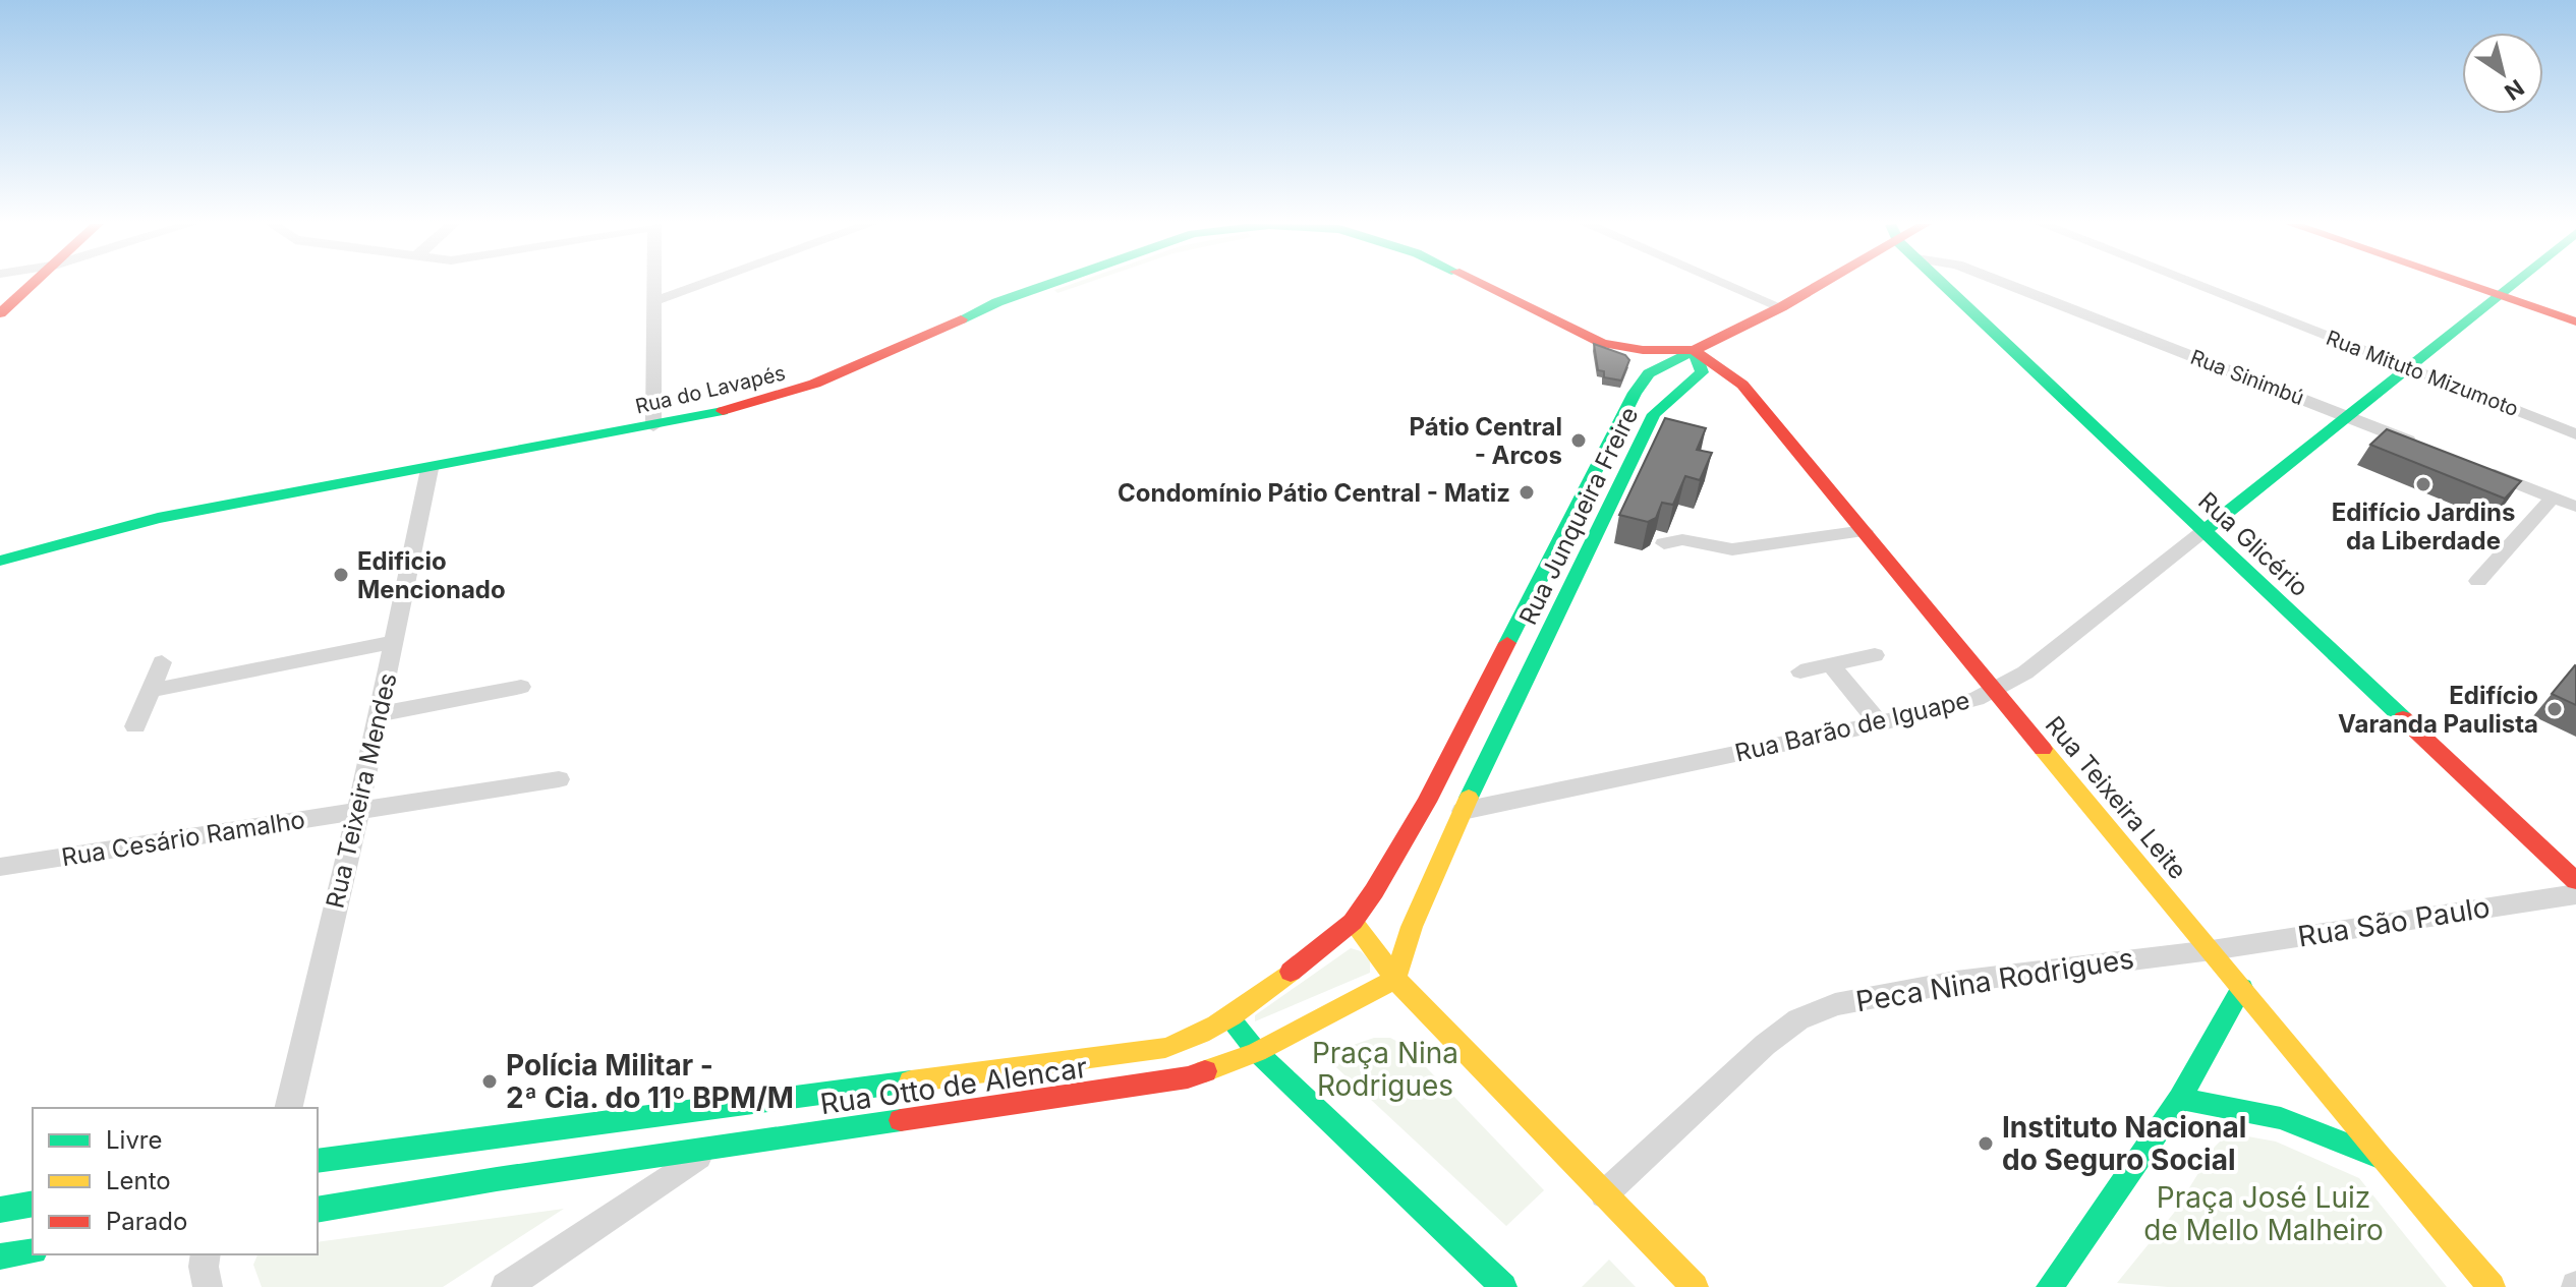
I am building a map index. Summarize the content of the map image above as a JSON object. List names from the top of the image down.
{
  "streets": {
    "main road": [
      "Rua do Lavapés",
      "Rua Junqueira Freire",
      "Rua Glicério",
      "Rua Barão de Iguape",
      "Rua Teixeira Leite",
      "Rua Otto de Alencar"
    ],
    "street": [
      "Rua Mituto Mizumoto",
      "Rua Sinimbú",
      "Rua Teixeira Mendes",
      "Rua Cesário Ramalho",
      "Rua São Paulo",
      "Peca Nina Rodrigues"
    ]
  },
  "crossings": [
    ["Rua Mituto Mizumoto", "Rua Barão de Iguape"],
    ["Rua Sinimbú", "Rua Barão de Iguape"],
    ["Rua do Lavapés", "Rua Junqueira Freire"],
    ["Rua do Lavapés", "Rua Teixeira Mendes"],
    ["Rua do Lavapés", "Rua Teixeira Leite"],
    ["Rua Junqueira Freire", "Rua Barão de Iguape"],
    ["Rua Junqueira Freire", "Rua Teixeira Leite"],
    ["Rua Junqueira Freire", "Rua Otto de Alencar"],
    ["Rua Glicério", "Rua Barão de Iguape"],
    ["Rua Glicério", "Rua São Paulo"],
    ["Rua Barão de Iguape", "Rua Teixeira Leite"],
    ["Rua Teixeira Mendes", "Rua Cesário Ramalho"],
    ["Rua Teixeira Leite", "Rua São Paulo"],
    ["Rua Teixeira Leite", "Peca Nina Rodrigues"],
    ["Rua São Paulo", "Peca Nina Rodrigues"]
  ],
  "parks": ["Praça Nina Rodrigues", "Praça José Luiz de Mello Malheiro"],
  "places": [
    "Pátio Central - Arcos",
    "Edifício Jardins da Liberdade",
    "Condomínio Pátio Central - Matiz",
    "Edificio Mencionado",
    "Edifício Varanda Paulista",
    "Polícia Militar - 2ª Cia. do 11º BPM/M",
    "Instituto Nacional do Seguro Social"
  ],
  "legend": ["Livre", "Lento", "Parado"],
  "north": "bottom right"
}
